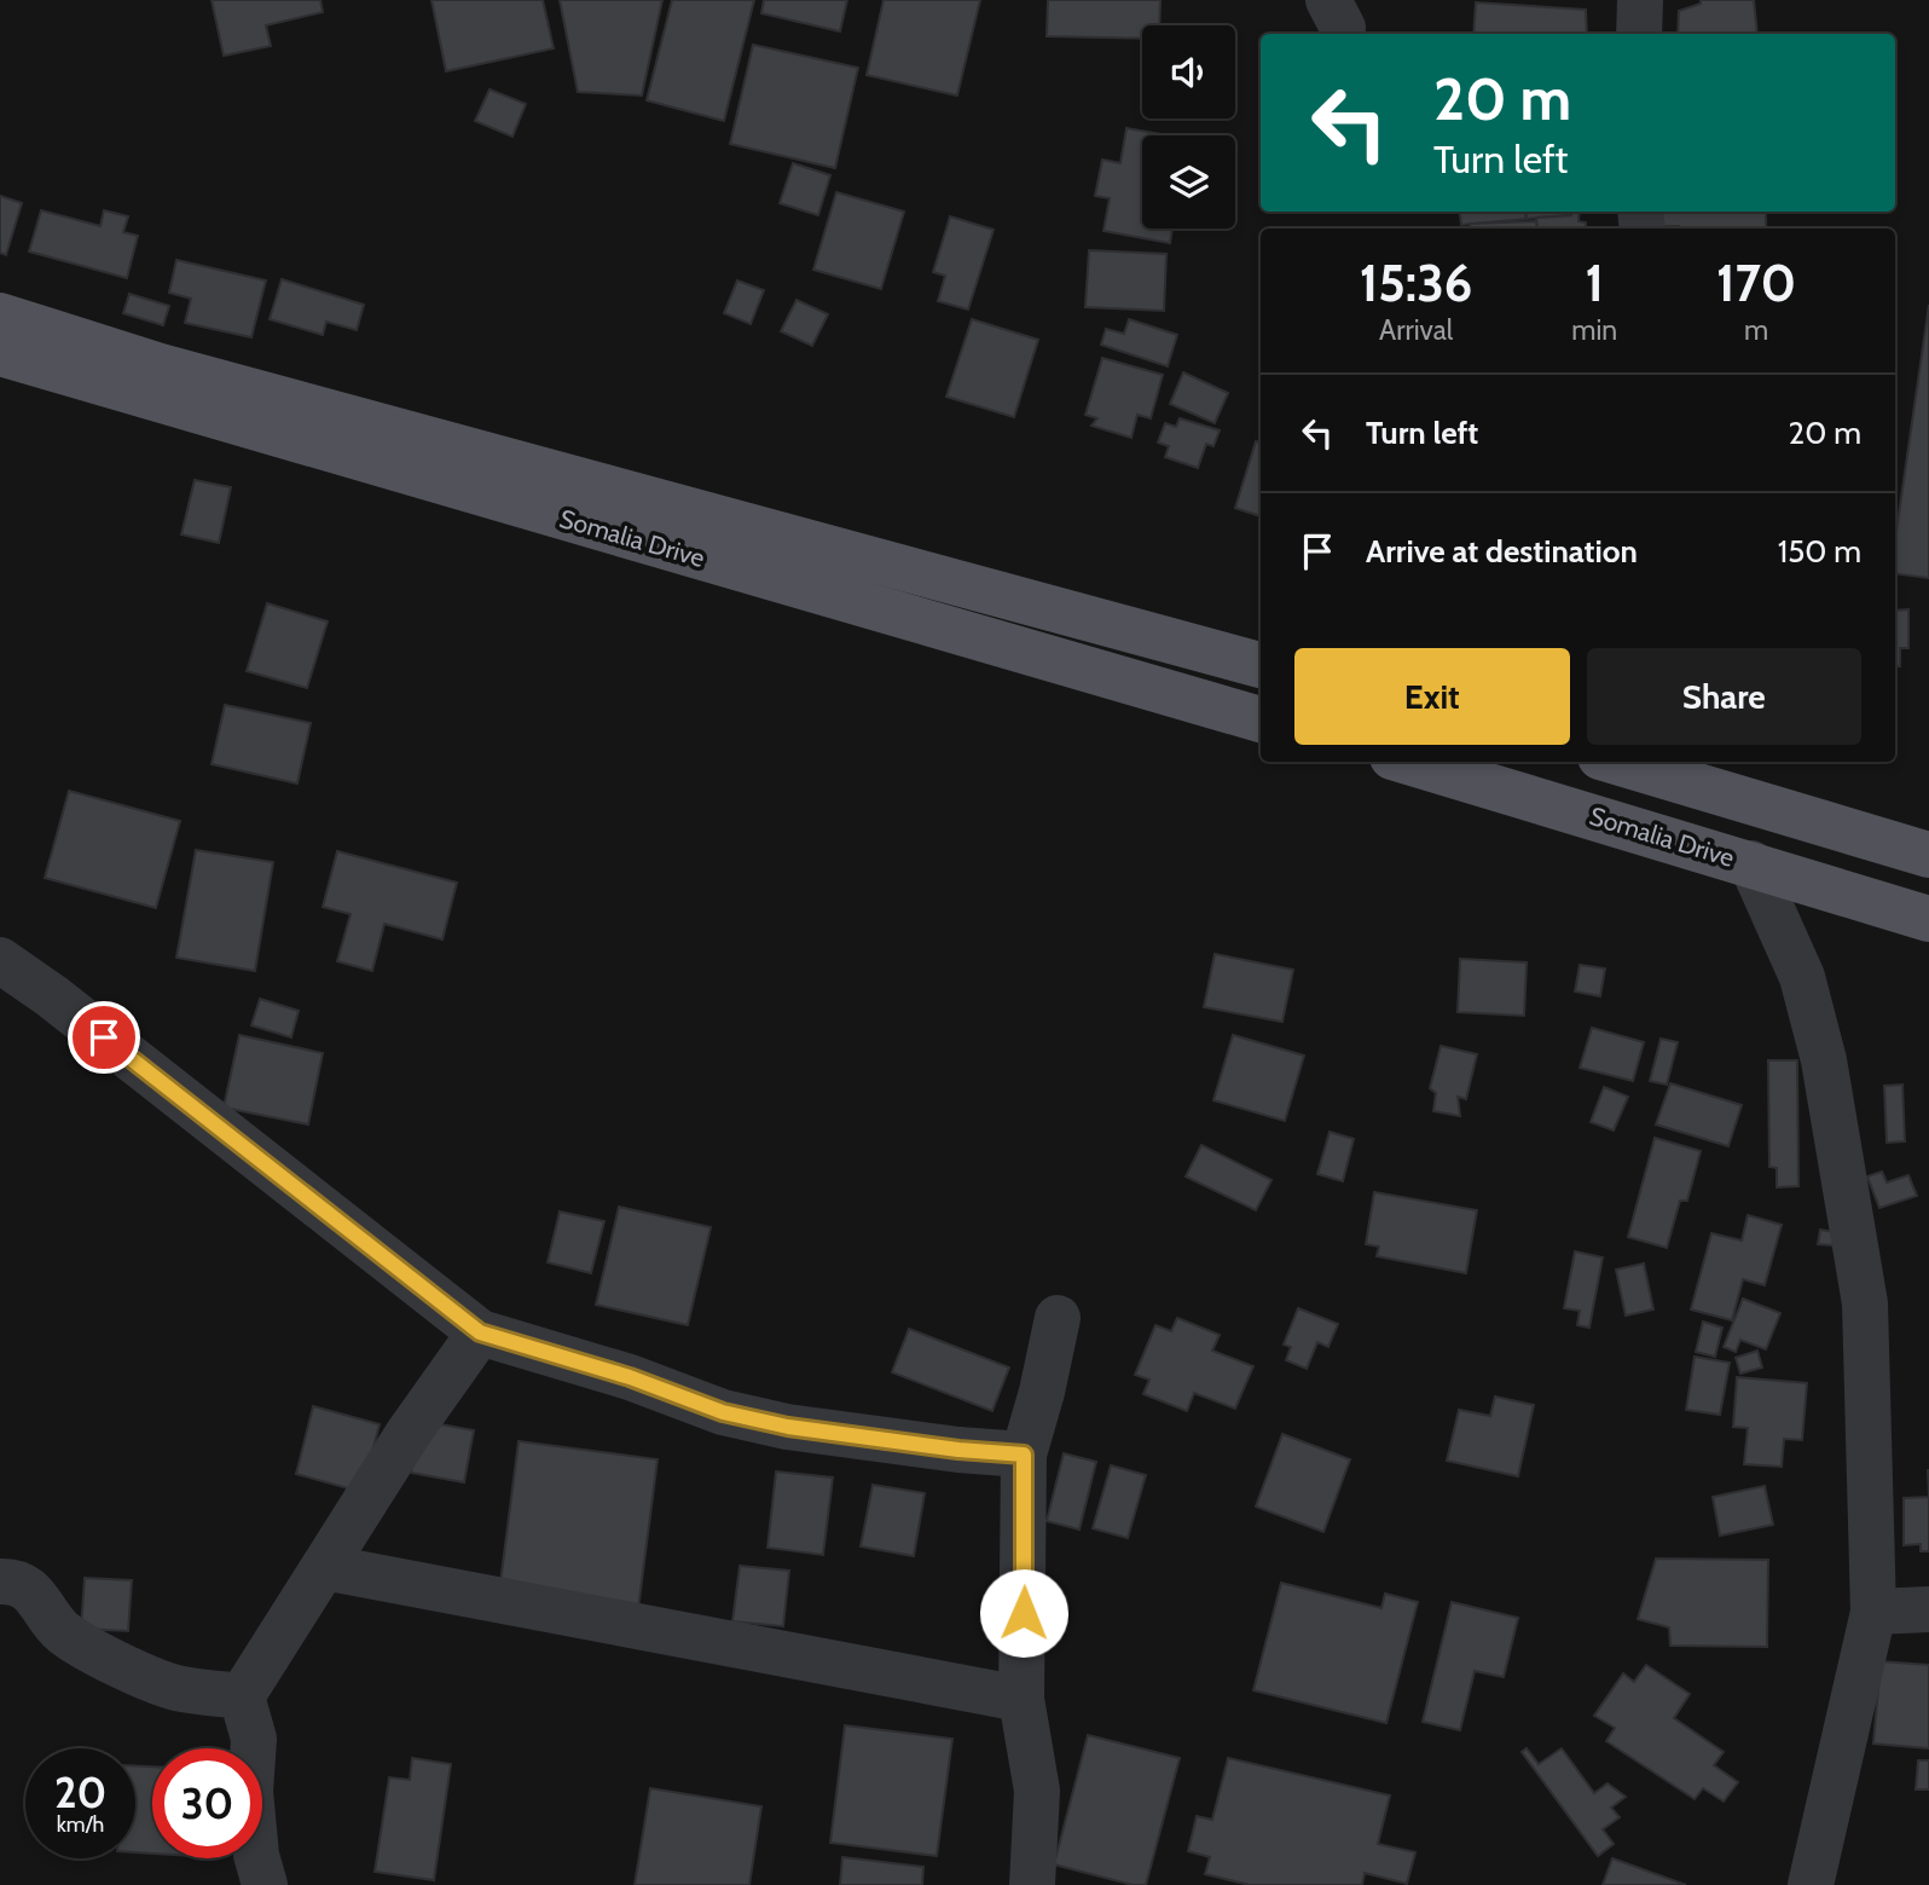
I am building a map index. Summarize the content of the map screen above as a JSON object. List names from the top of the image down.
{
  "streets": {
    "main road": ["Somalia Drive"]
  },
  "page": {
    "turn": ["20 m", "Turn left"],
    "eta": [
      "15:36",
      "Arrival",
      "1",
      "min",
      "170",
      "m"
    ],
    "list": [
      {
        "name": "Turn left",
        "value": "20 m"
      },
      {
        "name": "Arrive at destination",
        "value": "150 m"
      }
    ],
    "buttons": ["Exit", "Share"],
    "speed": "20 km/h",
    "limit": "30"
  }
}
